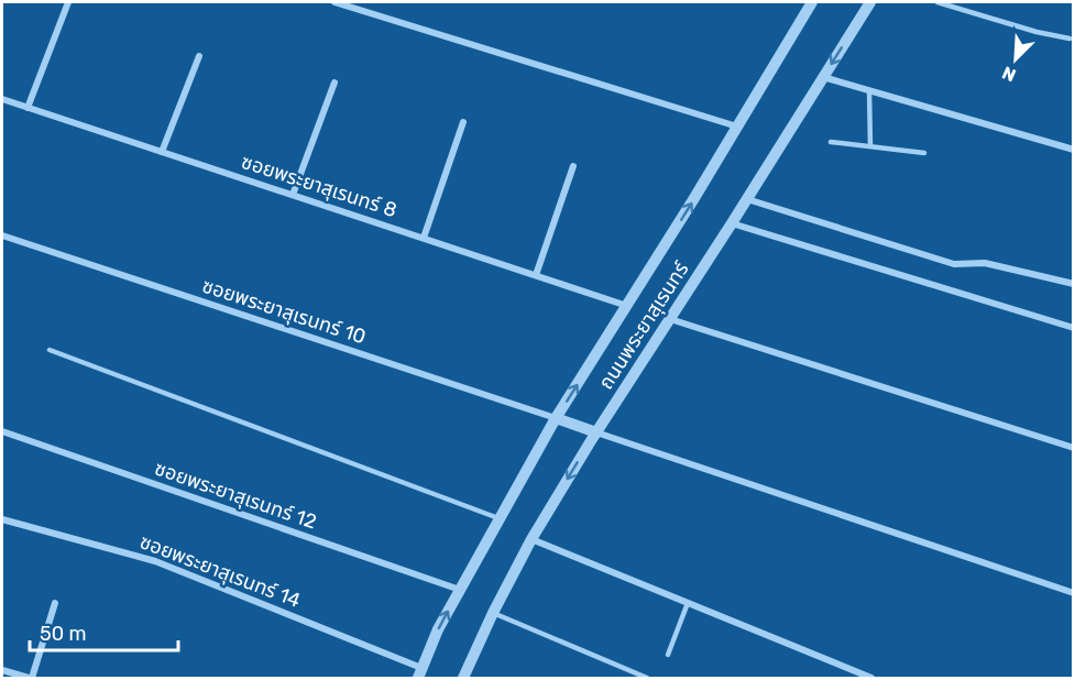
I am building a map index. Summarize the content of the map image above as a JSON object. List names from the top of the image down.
{
  "streets": {
    "street": [
      "ซอยพระยาสุเรนทร์ 8",
      "ซอยพระยาสุเรนทร์ 10",
      "ถนนพระยาสุเรนทร์",
      "ซอยพระยาสุเรนทร์ 12",
      "ซอยพระยาสุเรนทร์ 14"
    ]
  },
  "crossings": [
    ["ซอยพระยาสุเรนทร์ 8", "ถนนพระยาสุเรนทร์"],
    ["ซอยพระยาสุเรนทร์ 10", "ถนนพระยาสุเรนทร์"],
    ["ถนนพระยาสุเรนทร์", "ซอยพระยาสุเรนทร์ 12"],
    ["ถนนพระยาสุเรนทร์", "ซอยพระยาสุเรนทร์ 14"]
  ],
  "scale_bar": "50 m",
  "north": "bottom left"
}
